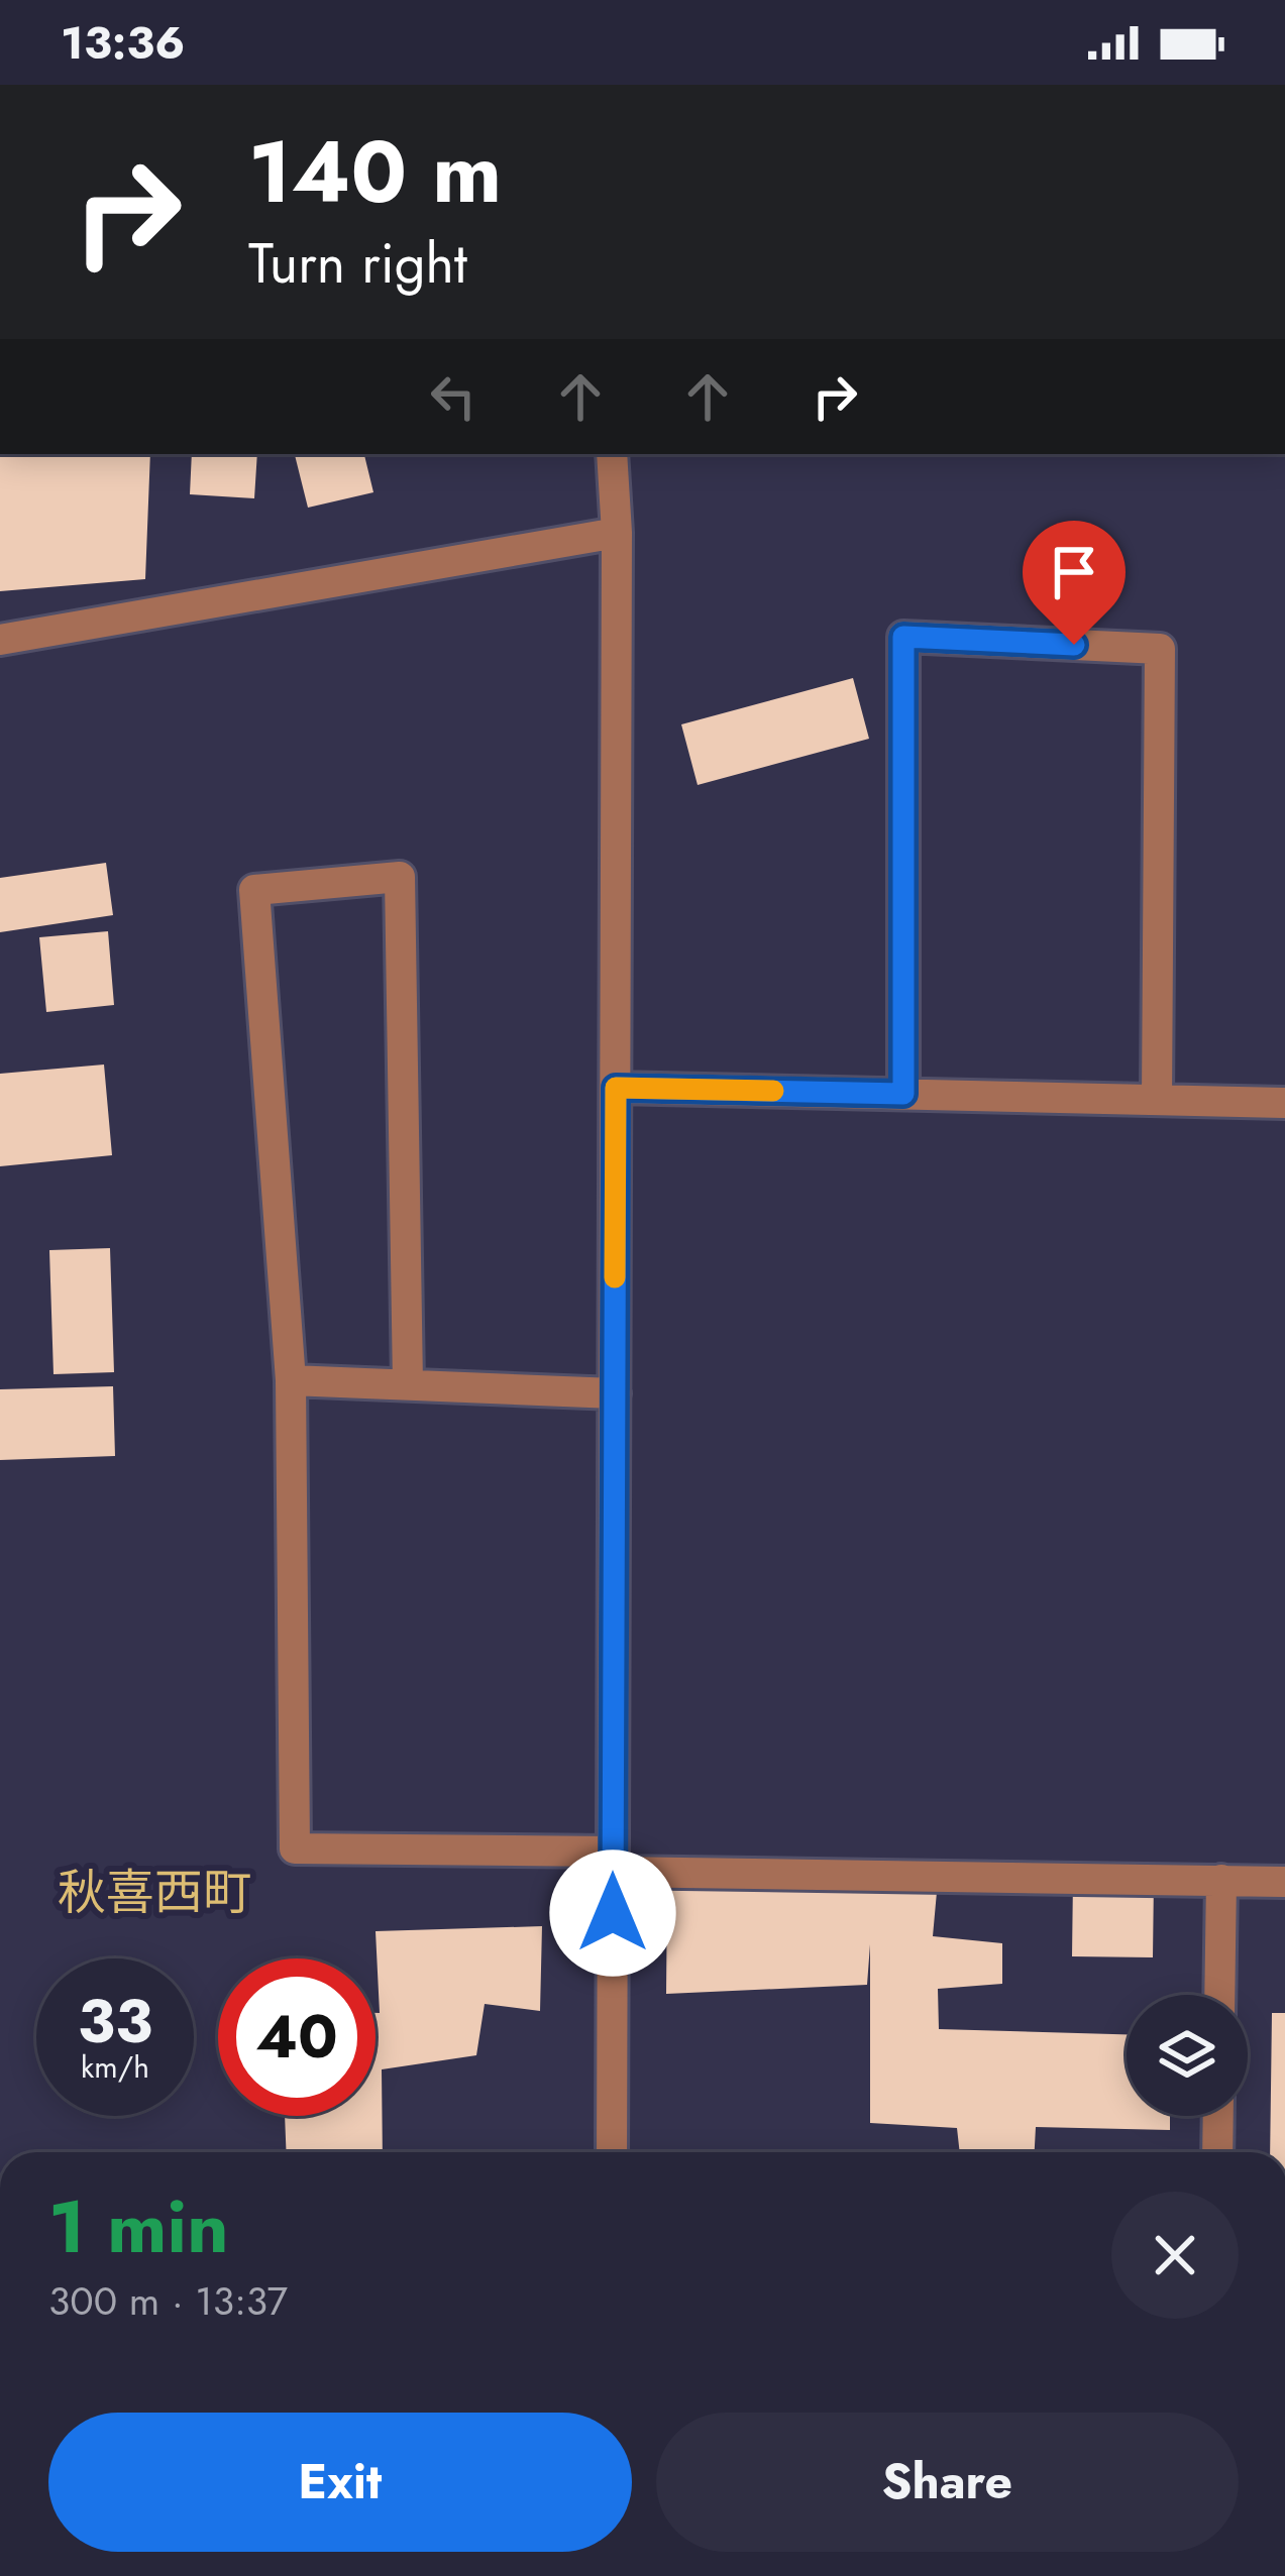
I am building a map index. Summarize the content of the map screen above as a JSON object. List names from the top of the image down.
{
  "districts": ["秋喜西町"],
  "page": {
    "status": "13:36",
    "turn": ["140 m", "Turn right"],
    "speed": "33 km/h",
    "limit": "40",
    "heading": ["1 min", "300 m · 13:37"],
    "buttons": ["Exit", "Share"]
  }
}
